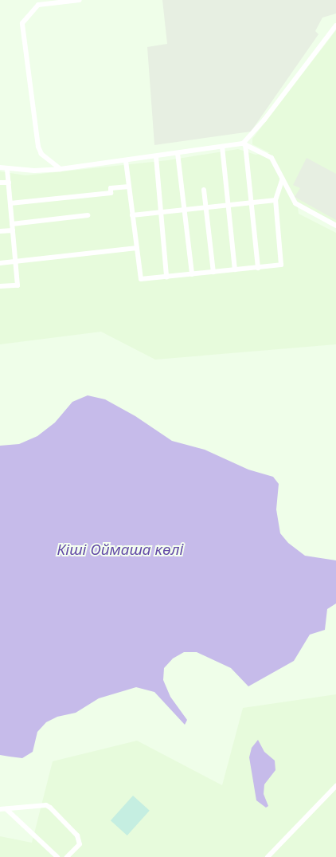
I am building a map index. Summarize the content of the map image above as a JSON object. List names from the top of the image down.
{
  "water": ["Кіші Оймаша көлi"]
}
